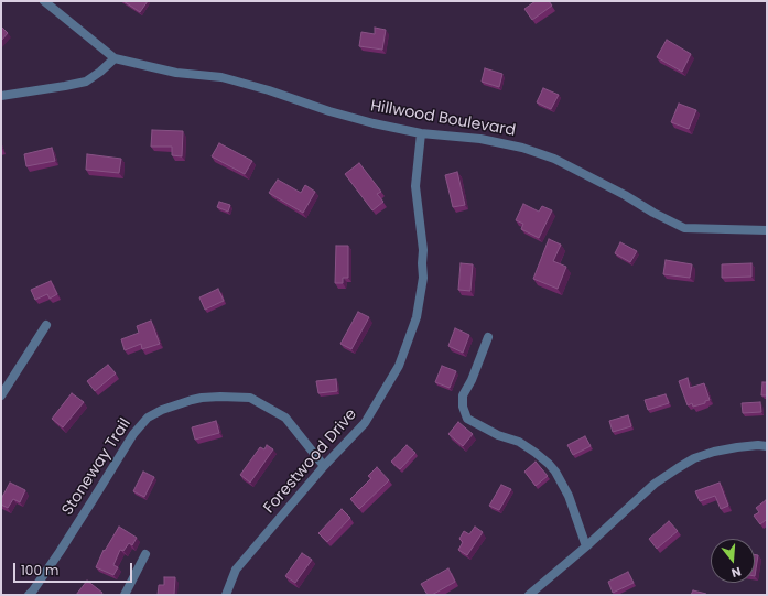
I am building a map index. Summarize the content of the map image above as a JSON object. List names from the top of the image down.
{
  "streets": {
    "street": ["Hillwood Boulevard", "Forestwood Drive", "Stoneway Trail"]
  },
  "crossings": [
    ["Hillwood Boulevard", "Forestwood Drive"],
    ["Forestwood Drive", "Stoneway Trail"]
  ],
  "scale_bar": "100 m",
  "north": "bottom"
}
